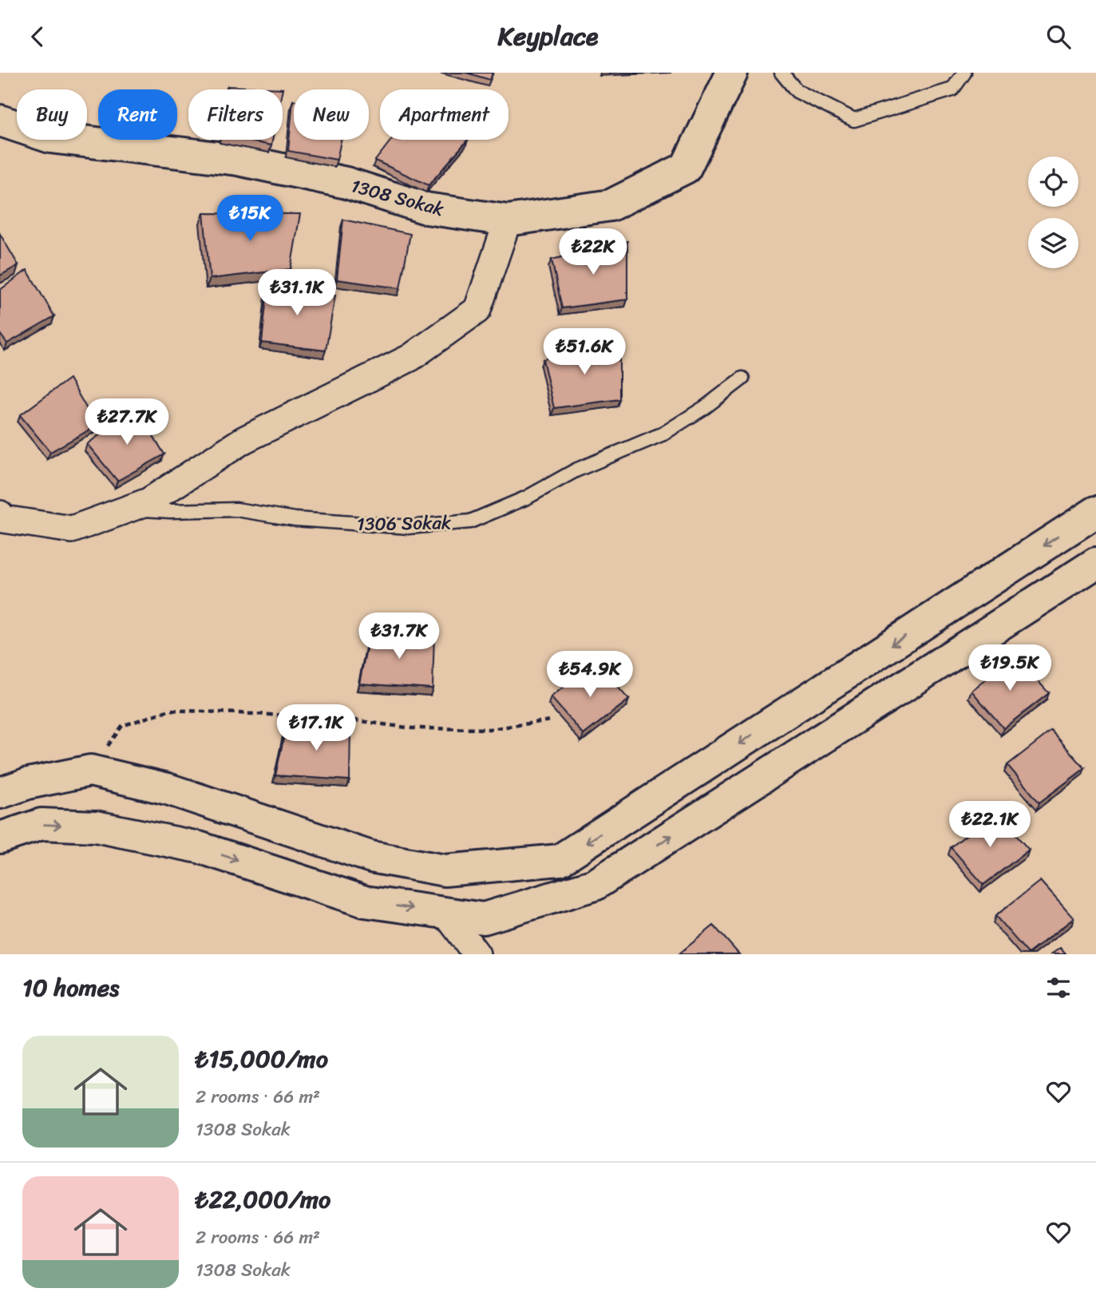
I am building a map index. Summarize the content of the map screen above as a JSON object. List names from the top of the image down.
{
  "streets": {
    "street": ["1308 Sokak", "1306 Sokak"]
  },
  "crossings": [
    ["1308 Sokak", "1306 Sokak"]
  ],
  "page": {
    "header": "Keyplace",
    "chip": [
      "Buy",
      "Rent",
      "Filters",
      "New",
      "Apartment"
    ],
    "price": [
      "₺15K",
      "₺22K",
      "₺31.1K",
      "₺51.6K",
      "₺27.7K",
      "₺31.7K",
      "₺19.5K",
      "₺54.9K",
      "₺17.1K",
      "₺22.1K"
    ],
    "heading": "10 homes",
    "list": [
      {
        "name": "₺15,000/mo",
        "note": "2 rooms · 66 m² · 1308 Sokak"
      },
      {
        "name": "₺22,000/mo",
        "note": "2 rooms · 66 m² · 1308 Sokak"
      }
    ]
  }
}
